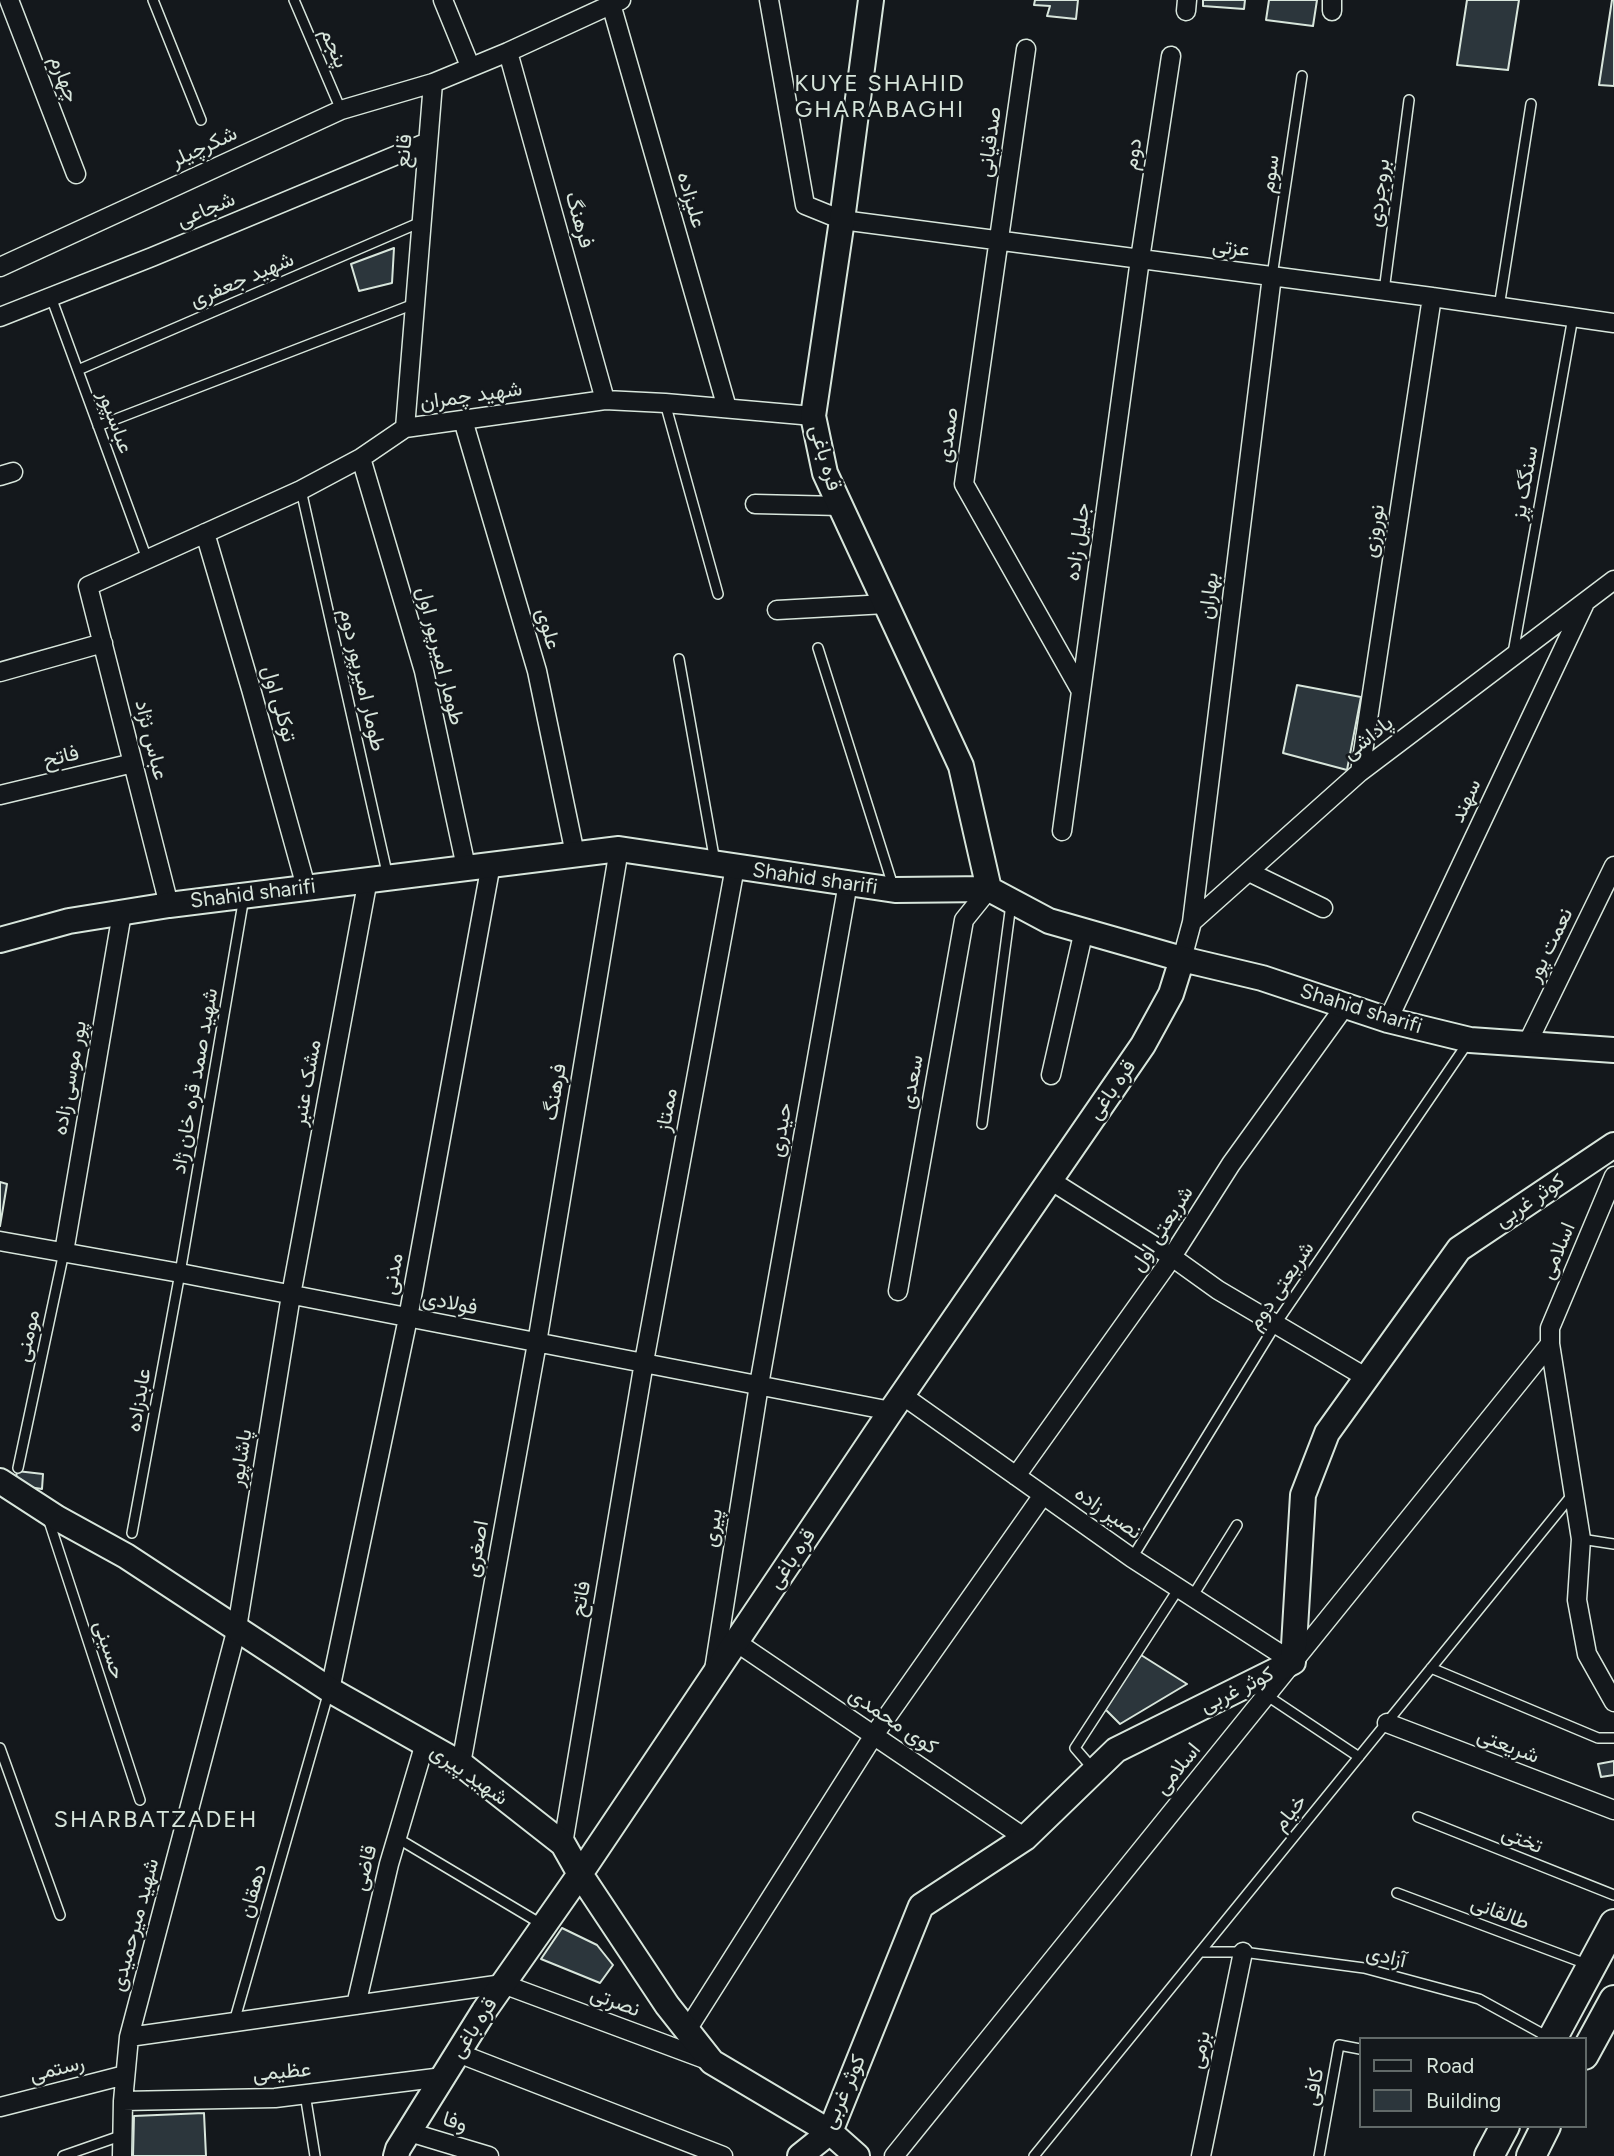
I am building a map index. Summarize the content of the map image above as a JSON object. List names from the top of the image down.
{
  "streets": {
    "street": [
      "چهارم",
      "صدقیانی",
      "شکرچیلر",
      "قانع",
      "دوم",
      "علیزاده",
      "شجاعی",
      "فرهنگ",
      "عزتی",
      "شهید چمران",
      "صمدی",
      "قره باغی",
      "نوروزی",
      "جلیل زاده",
      "بهاران",
      "علوی",
      "طومار امیرپور اول",
      "توکلی اول",
      "پاداشی",
      "عباس نژاد",
      "فاتح",
      "سهند",
      "Shahid sharifi",
      "نعمت پور",
      "پور موسی زاده",
      "سعدی",
      "مشک عنبر",
      "ممتاز",
      "حیدری",
      "کوثر غربی",
      "شریعتی اول",
      "اسلامی",
      "مدنی",
      "فولادی",
      "پاشاپور",
      "نصیر زاده",
      "پیری",
      "اصغری",
      "کوی محمدی",
      "شریعتی",
      "شهید پیری",
      "قاضی",
      "شهید میرحمیدی",
      "نصرتی",
      "بزمی",
      "رستمی",
      "عظیمی",
      "وفا"
    ],
    "lane": [
      "پنجم",
      "سوم",
      "بروجردی",
      "شهید جعفری",
      "عباسپور",
      "سنگک پز",
      "طومار امیرپور دوم",
      "شهید صمد قره خان ژاد",
      "شریعتی دوم",
      "مومنی",
      "عابدزاده",
      "حسینی",
      "خیام",
      "تختی",
      "دهقان",
      "طالقانی",
      "آزادی",
      "کافی"
    ]
  },
  "crossings": [
    ["پنجم", "شکرچیلر"],
    ["صدقیانی", "عزتی"],
    ["صدقیانی", "صمدی"],
    ["شکرچیلر", "قانع"],
    ["قانع", "شجاعی"],
    ["قانع", "شهید جعفری"],
    ["قانع", "شهید چمران"],
    ["دوم", "عزتی"],
    ["دوم", "جلیل زاده"],
    ["سوم", "عزتی"],
    ["سوم", "بهاران"],
    ["بروجردی", "عزتی"],
    ["علیزاده", "شهید چمران"],
    ["شجاعی", "عباسپور"],
    ["فرهنگ", "شهید چمران"],
    ["فرهنگ", "Shahid sharifi"],
    ["فرهنگ", "فولادی"],
    ["فرهنگ", "اصغری"],
    ["عزتی", "صمدی"],
    ["عزتی", "قره باغی"],
    ["عزتی", "سنگک پز"],
    ["عزتی", "نوروزی"],
    ["عزتی", "جلیل زاده"],
    ["عزتی", "بهاران"],
    ["شهید جعفری", "عباسپور"],
    ["شهید چمران", "عباسپور"],
    ["شهید چمران", "قره باغی"],
    ["شهید چمران", "علوی"],
    ["شهید چمران", "طومار امیرپور اول"],
    ["شهید چمران", "طومار امیرپور دوم"],
    ["شهید چمران", "توکلی اول"],
    ["شهید چمران", "عباس نژاد"],
    ["صمدی", "جلیل زاده"],
    ["قره باغی", "Shahid sharifi"],
    ["قره باغی", "سعدی"],
    ["قره باغی", "فولادی"],
    ["قره باغی", "نصیر زاده"],
    ["قره باغی", "پیری"],
    ["قره باغی", "کوی محمدی"],
    ["قره باغی", "شهید پیری"],
    ["قره باغی", "نصرتی"],
    ["قره باغی", "عظیمی"],
    ["قره باغی", "وفا"],
    ["سنگک پز", "پاداشی"],
    ["نوروزی", "پاداشی"],
    ["بهاران", "پاداشی"],
    ["علوی", "Shahid sharifi"],
    ["طومار امیرپور اول", "Shahid sharifi"],
    ["طومار امیرپور دوم", "Shahid sharifi"],
    ["طومار امیرپور دوم", "مشک عنبر"],
    ["توکلی اول", "Shahid sharifi"],
    ["پاداشی", "سهند"],
    ["عباس نژاد", "فاتح"],
    ["عباس نژاد", "Shahid sharifi"],
    ["فاتح", "ممتاز"],
    ["فاتح", "فولادی"],
    ["فاتح", "شهید پیری"],
    ["سهند", "Shahid sharifi"],
    ["Shahid sharifi", "نعمت پور"],
    ["Shahid sharifi", "پور موسی زاده"],
    ["Shahid sharifi", "شهید صمد قره خان ژاد"],
    ["Shahid sharifi", "سعدی"],
    ["Shahid sharifi", "مشک عنبر"],
    ["Shahid sharifi", "ممتاز"],
    ["Shahid sharifi", "حیدری"],
    ["Shahid sharifi", "شریعتی اول"],
    ["Shahid sharifi", "مدنی"],
    ["Shahid sharifi", "شریعتی دوم"],
    ["پور موسی زاده", "فولادی"],
    ["پور موسی زاده", "مومنی"],
    ["شهید صمد قره خان ژاد", "فولادی"],
    ["شهید صمد قره خان ژاد", "عابدزاده"],
    ["مشک عنبر", "فولادی"],
    ["مشک عنبر", "پاشاپور"],
    ["ممتاز", "فولادی"],
    ["حیدری", "فولادی"],
    ["حیدری", "پیری"],
    ["کوثر غربی", "اسلامی"],
    ["کوثر غربی", "نصیر زاده"],
    ["کوثر غربی", "کوی محمدی"],
    ["کوثر غربی", "شهید پیری"],
    ["شریعتی اول", "نصیر زاده"],
    ["اسلامی", "نصیر زاده"],
    ["اسلامی", "خیام"],
    ["مدنی", "فولادی"],
    ["مدنی", "شهید پیری"],
    ["مدنی", "دهقان"],
    ["شریعتی دوم", "نصیر زاده"],
    ["فولادی", "مومنی"],
    ["فولادی", "عابدزاده"],
    ["فولادی", "پاشاپور"],
    ["فولادی", "نصیر زاده"],
    ["فولادی", "پیری"],
    ["فولادی", "اصغری"],
    ["مومنی", "شهید پیری"],
    ["پاشاپور", "شهید پیری"],
    ["پاشاپور", "شهید میرحمیدی"],
    ["اصغری", "شهید پیری"],
    ["حسینی", "شهید پیری"],
    ["شریعتی", "خیام"],
    ["شهید پیری", "قاضی"],
    ["شهید پیری", "دهقان"],
    ["شهید پیری", "شهید میرحمیدی"],
    ["شهید پیری", "نصرتی"],
    ["خیام", "آزادی"],
    ["شهید میرحمیدی", "رستمی"],
    ["شهید میرحمیدی", "عظیمی"],
    ["آزادی", "بزمی"]
  ],
  "districts": ["KUYE SHAHID GHARABAGHI", "SHARBATZADEH"],
  "legend": ["Road", "Building"]
}
